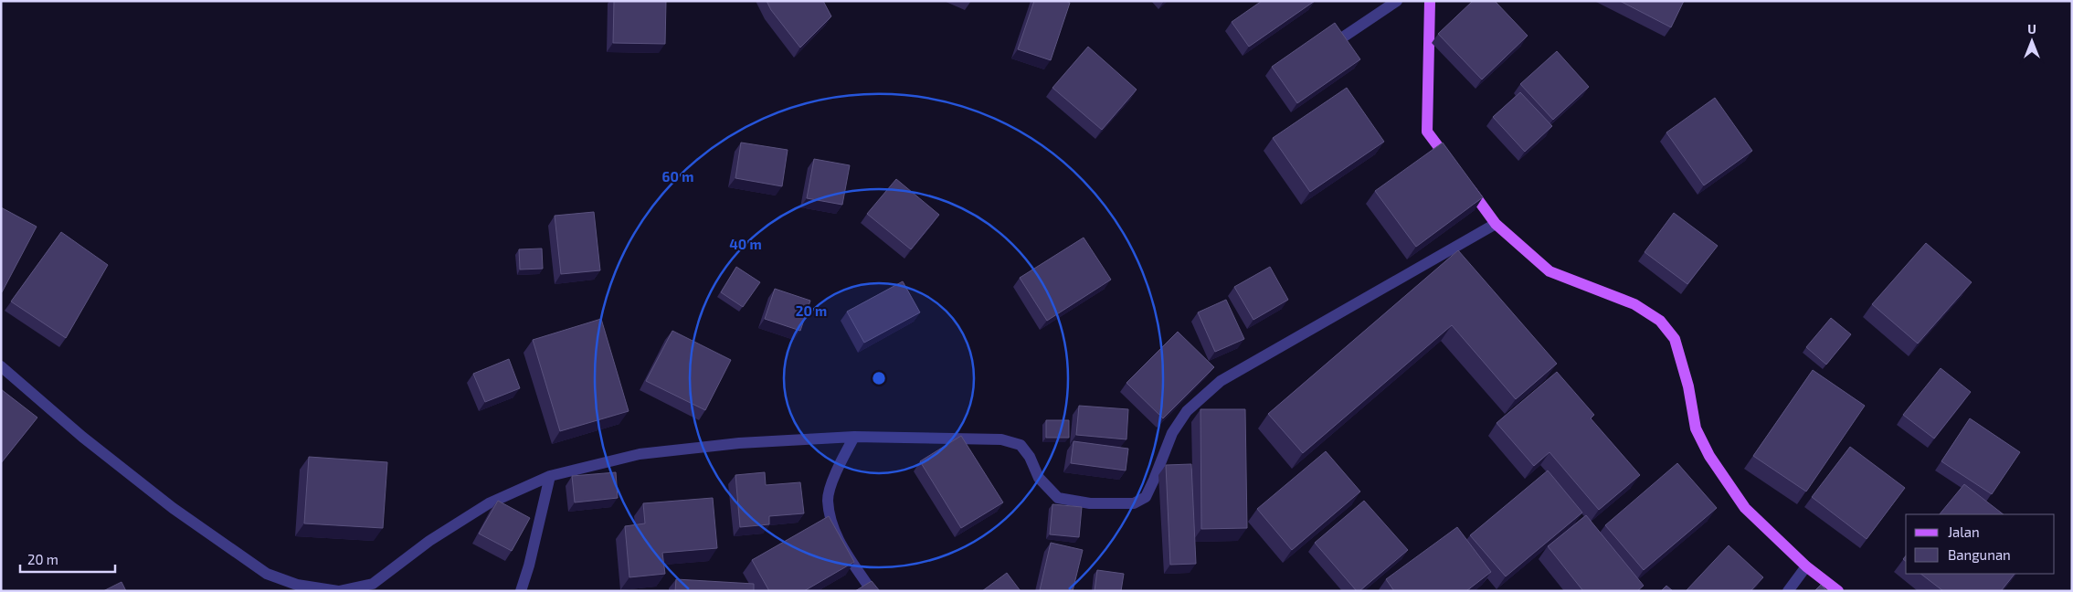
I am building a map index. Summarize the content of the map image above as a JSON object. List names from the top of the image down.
{
  "legend": ["Jalan", "Bangunan"],
  "scale_bar": "20 m",
  "north": "top",
  "rings": ["60 m", "40 m", "20 m"]
}
